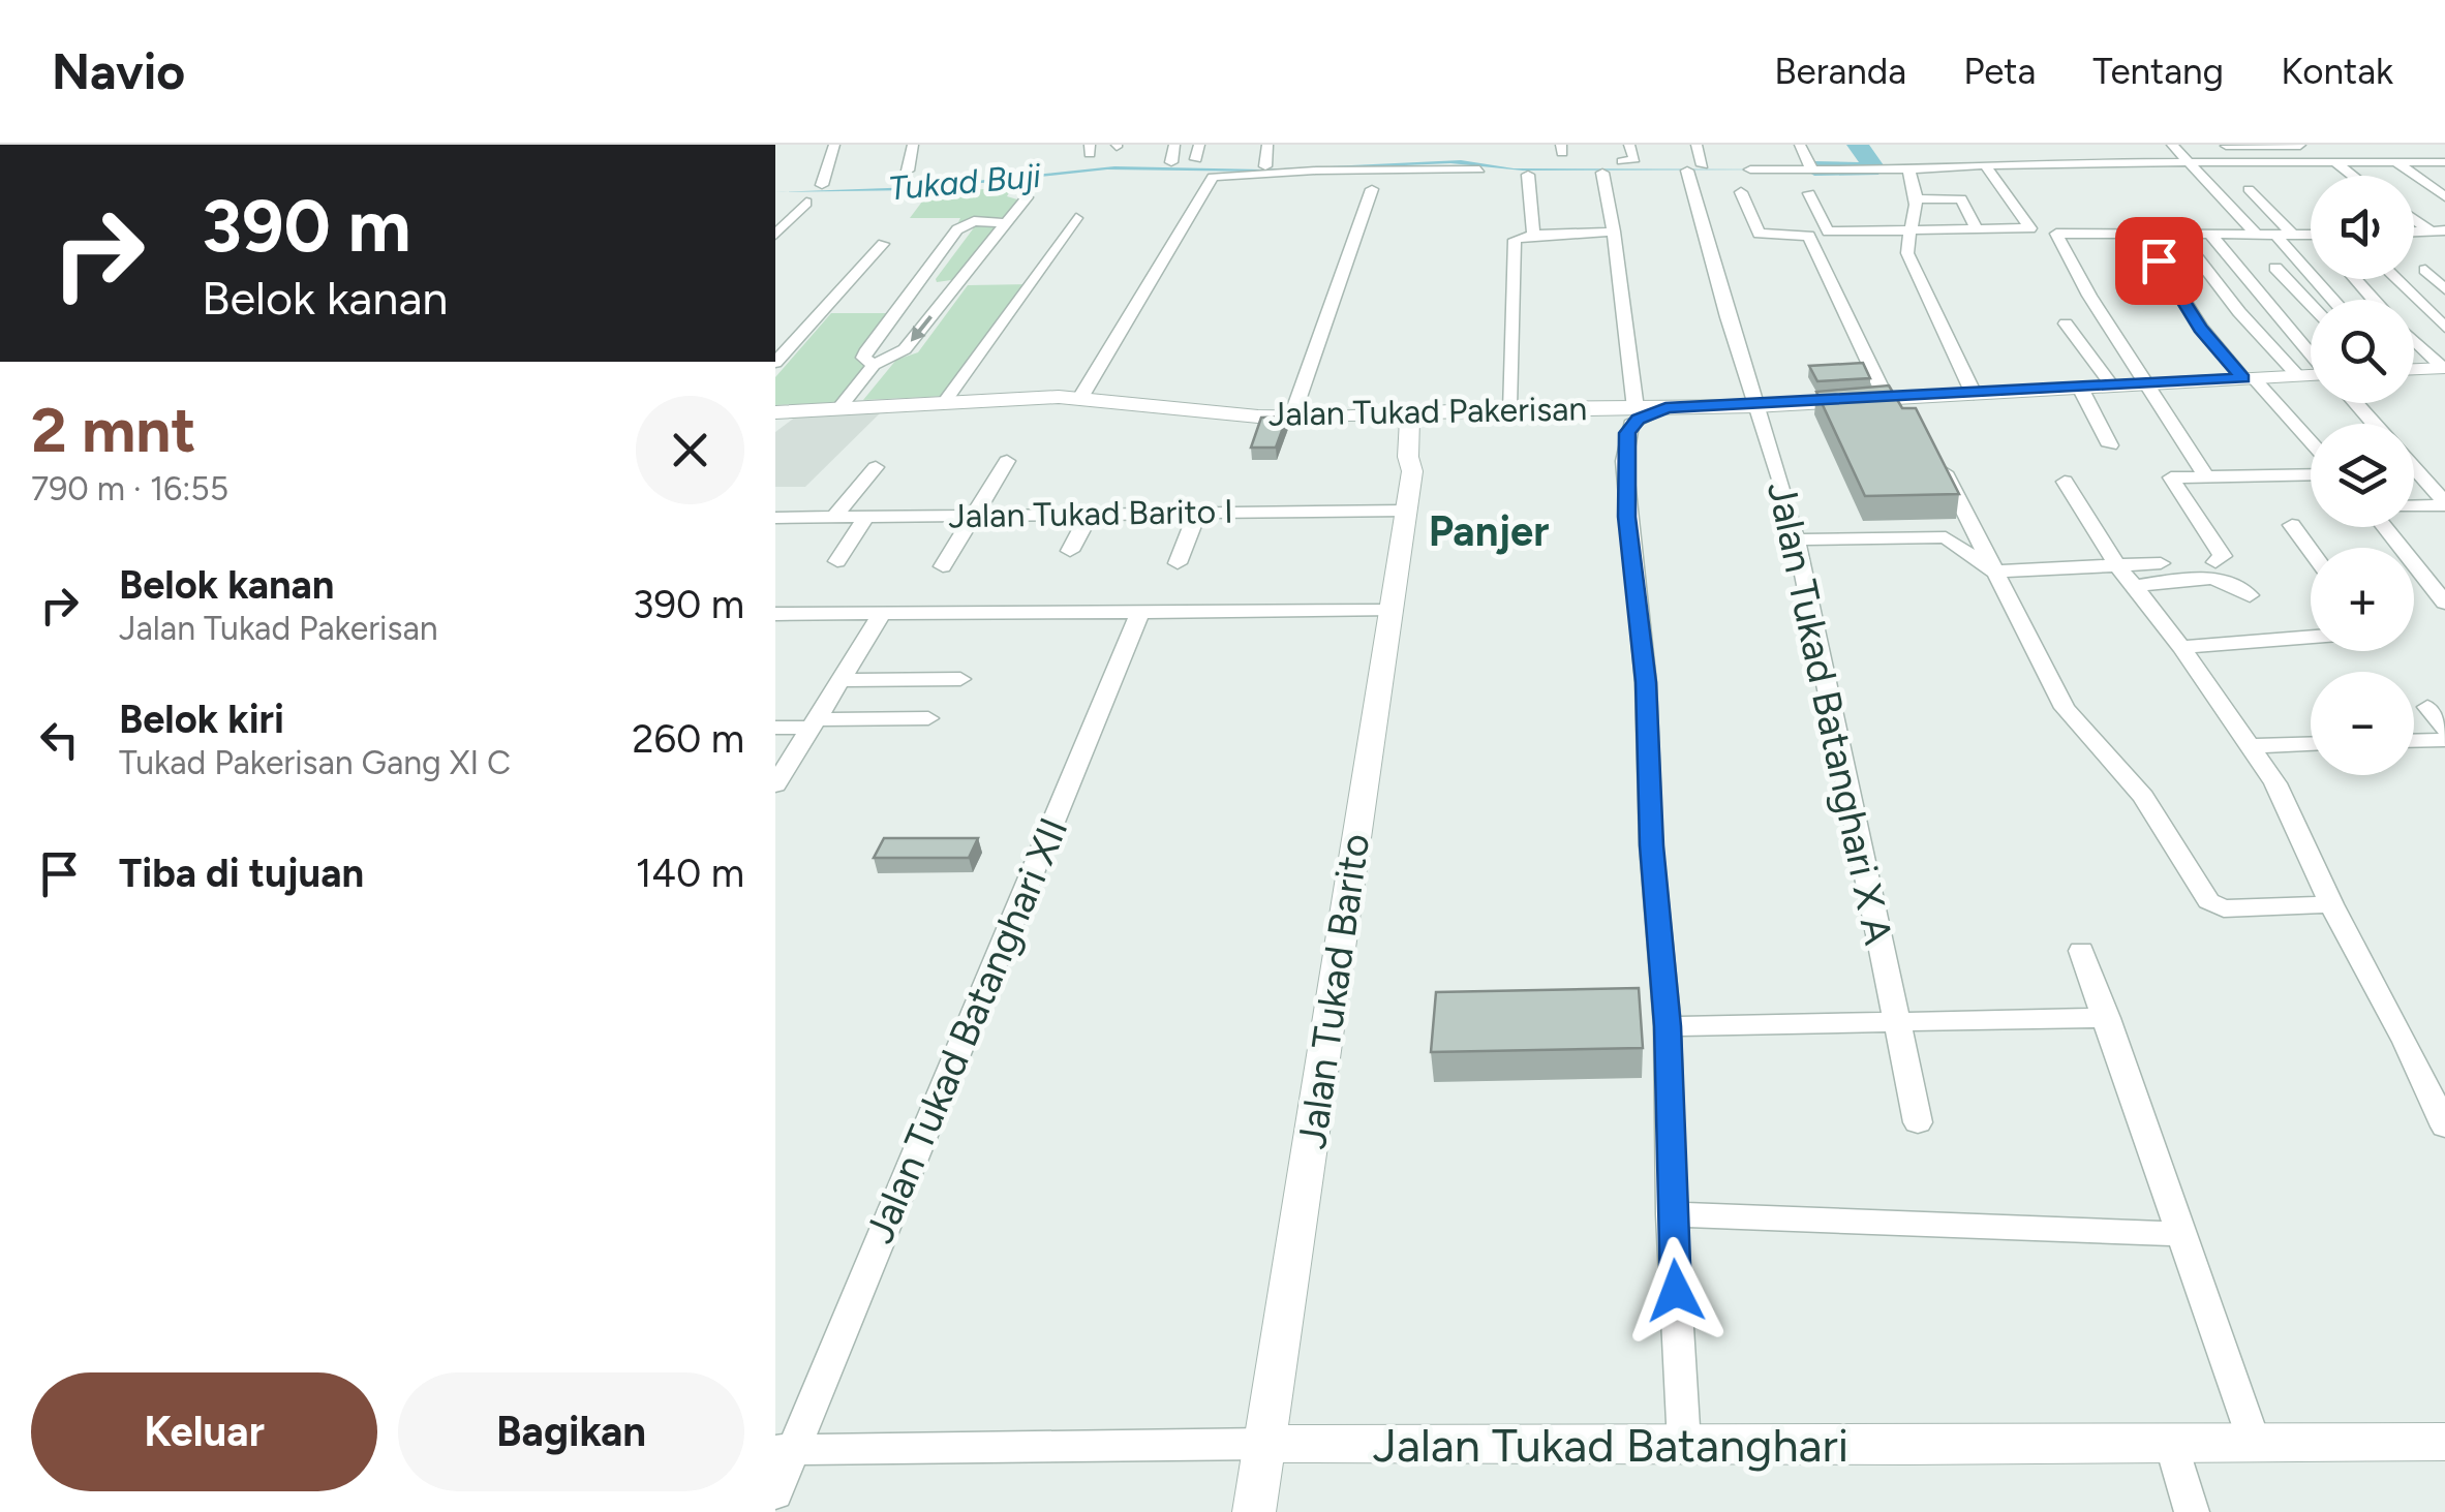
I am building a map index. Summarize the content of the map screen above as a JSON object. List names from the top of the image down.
{
  "streets": {
    "street": [
      "Jalan Tukad Pakerisan",
      "Jalan Tukad Barito I",
      "Jalan Tukad Batanghari X A",
      "Jalan Tukad Barito",
      "Jalan Tukad Batanghari XII",
      "Jalan Tukad Batanghari"
    ]
  },
  "crossings": [
    ["Jalan Tukad Pakerisan", "Jalan Tukad Batanghari X A"],
    ["Jalan Tukad Pakerisan", "Jalan Tukad Barito"],
    ["Jalan Tukad Barito I", "Jalan Tukad Barito"],
    ["Jalan Tukad Barito", "Jalan Tukad Batanghari"],
    ["Jalan Tukad Batanghari XII", "Jalan Tukad Batanghari"]
  ],
  "districts": ["Panjer"],
  "water": ["Tukad Buji"],
  "page": {
    "header": "Navio",
    "nav": [
      "Beranda",
      "Peta",
      "Tentang",
      "Kontak"
    ],
    "turn": ["390 m", "Belok kanan"],
    "map_buttons": ["+", "−"],
    "heading": ["2 mnt", "790 m · 16:55"],
    "list": [
      {
        "name": "Belok kanan",
        "note": "Jalan Tukad Pakerisan",
        "value": "390 m"
      },
      {
        "name": "Belok kiri",
        "note": "Tukad Pakerisan Gang XI C",
        "value": "260 m"
      },
      {
        "name": "Tiba di tujuan",
        "value": "140 m"
      }
    ],
    "buttons": ["Keluar", "Bagikan"]
  }
}
